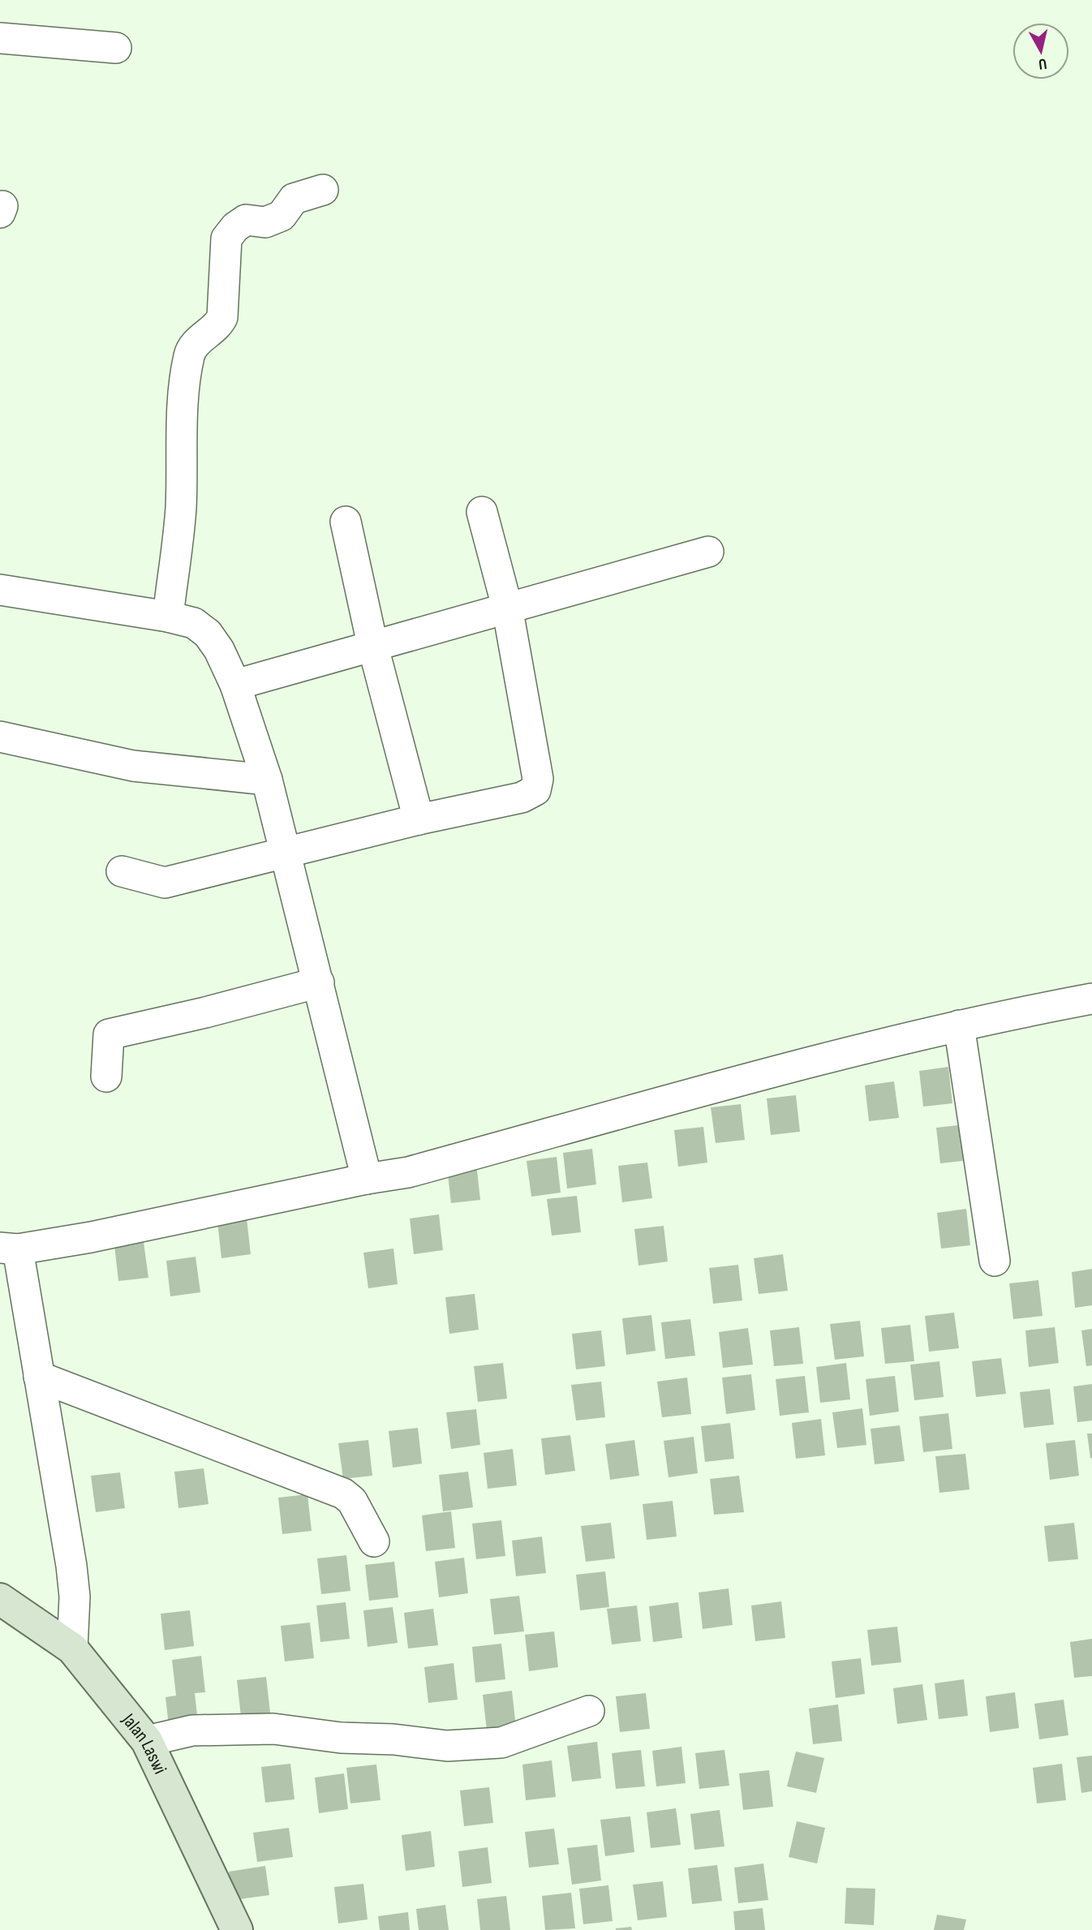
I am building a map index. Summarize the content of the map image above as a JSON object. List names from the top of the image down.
{
  "streets": {
    "street": ["Jalan Laswi"]
  },
  "north": "bottom"
}
